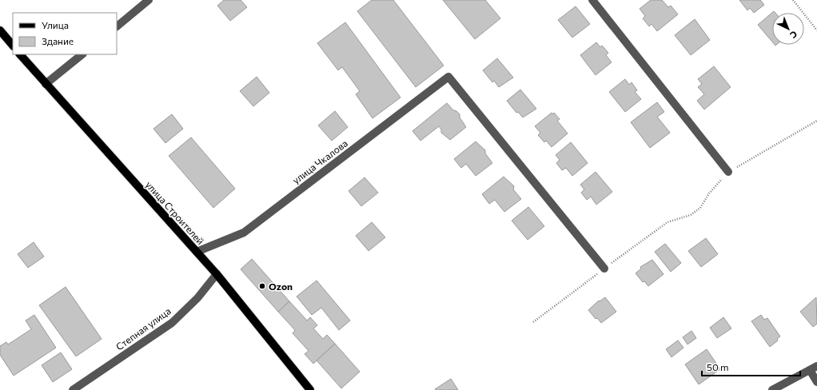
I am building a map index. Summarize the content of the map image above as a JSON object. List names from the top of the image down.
{
  "streets": {
    "main road": ["улица Строителей"],
    "street": ["улица Чкалова", "Степная улица"]
  },
  "crossings": [
    ["улица Чкалова", "улица Строителей"],
    ["улица Строителей", "Степная улица"]
  ],
  "places": ["Ozon"],
  "legend": ["Улица", "Здание"],
  "scale_bar": "50 m",
  "north": "bottom right"
}
